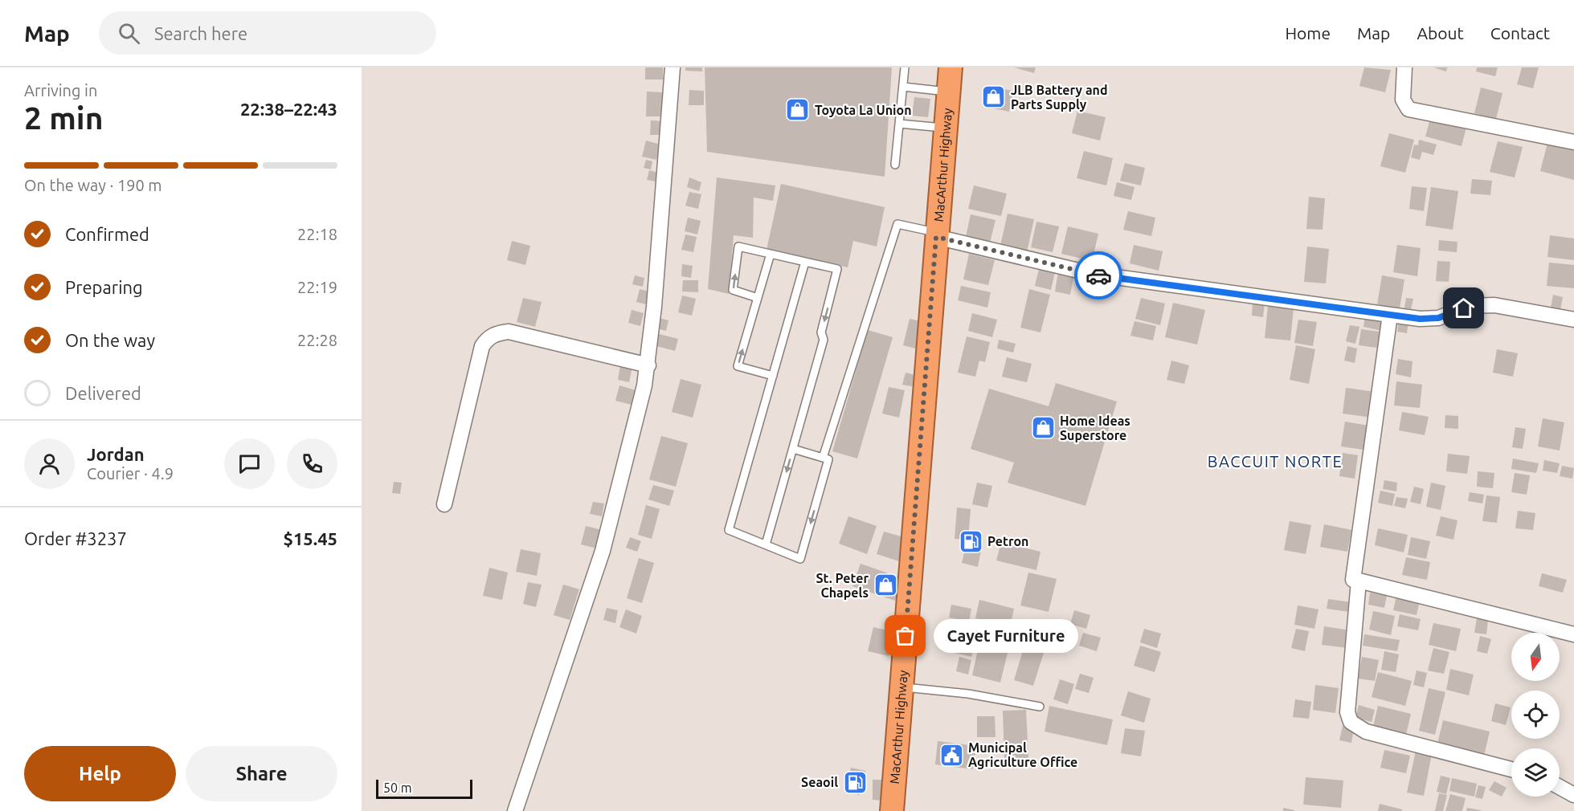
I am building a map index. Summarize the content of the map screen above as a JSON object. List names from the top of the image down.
{
  "streets": {
    "highway": ["MacArthur Highway"]
  },
  "districts": ["BACCUIT NORTE"],
  "places": {
    "shop": [
      "JLB Battery and Parts Supply",
      "Toyota La Union",
      "Home Ideas Superstore",
      "St. Peter Chapels"
    ],
    "fuel station": ["Petron", "Seaoil"],
    "other": ["Cayet Furniture"],
    "public building": ["Municipal Agriculture Office"]
  },
  "scale_bar": "50 m",
  "north": "bottom",
  "page": {
    "header": "Map",
    "search": "Search here",
    "nav": [
      "Home",
      "Map",
      "About",
      "Contact"
    ],
    "heading": ["2 min", "Arriving in", "22:38–22:43"],
    "panel": [
      "Jordan",
      "Courier · 4.9",
      "Order #3237",
      "$15.45"
    ],
    "bar": "On the way · 190 m",
    "list": [
      ["Confirmed", "22:18"],
      ["Preparing", "22:19"],
      ["On the way", "22:28"],
      "Delivered"
    ],
    "bubble": "Cayet Furniture",
    "buttons": ["Help", "Share"],
    "scale": "50 m"
  }
}
